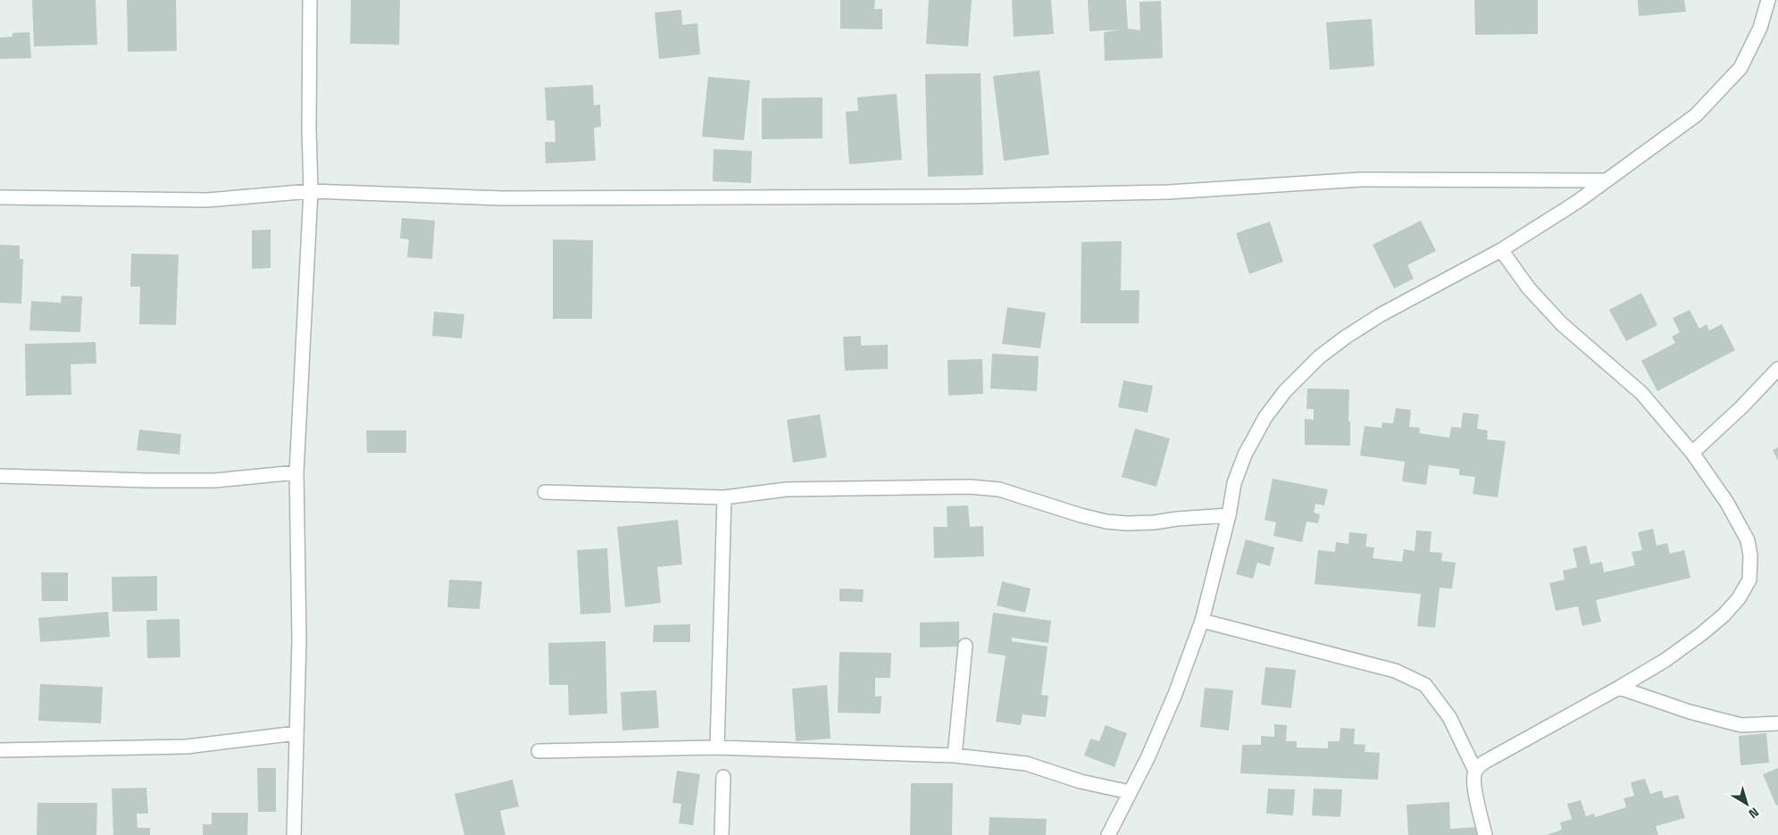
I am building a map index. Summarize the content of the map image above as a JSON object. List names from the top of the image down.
{
  "north": "bottom right"
}
